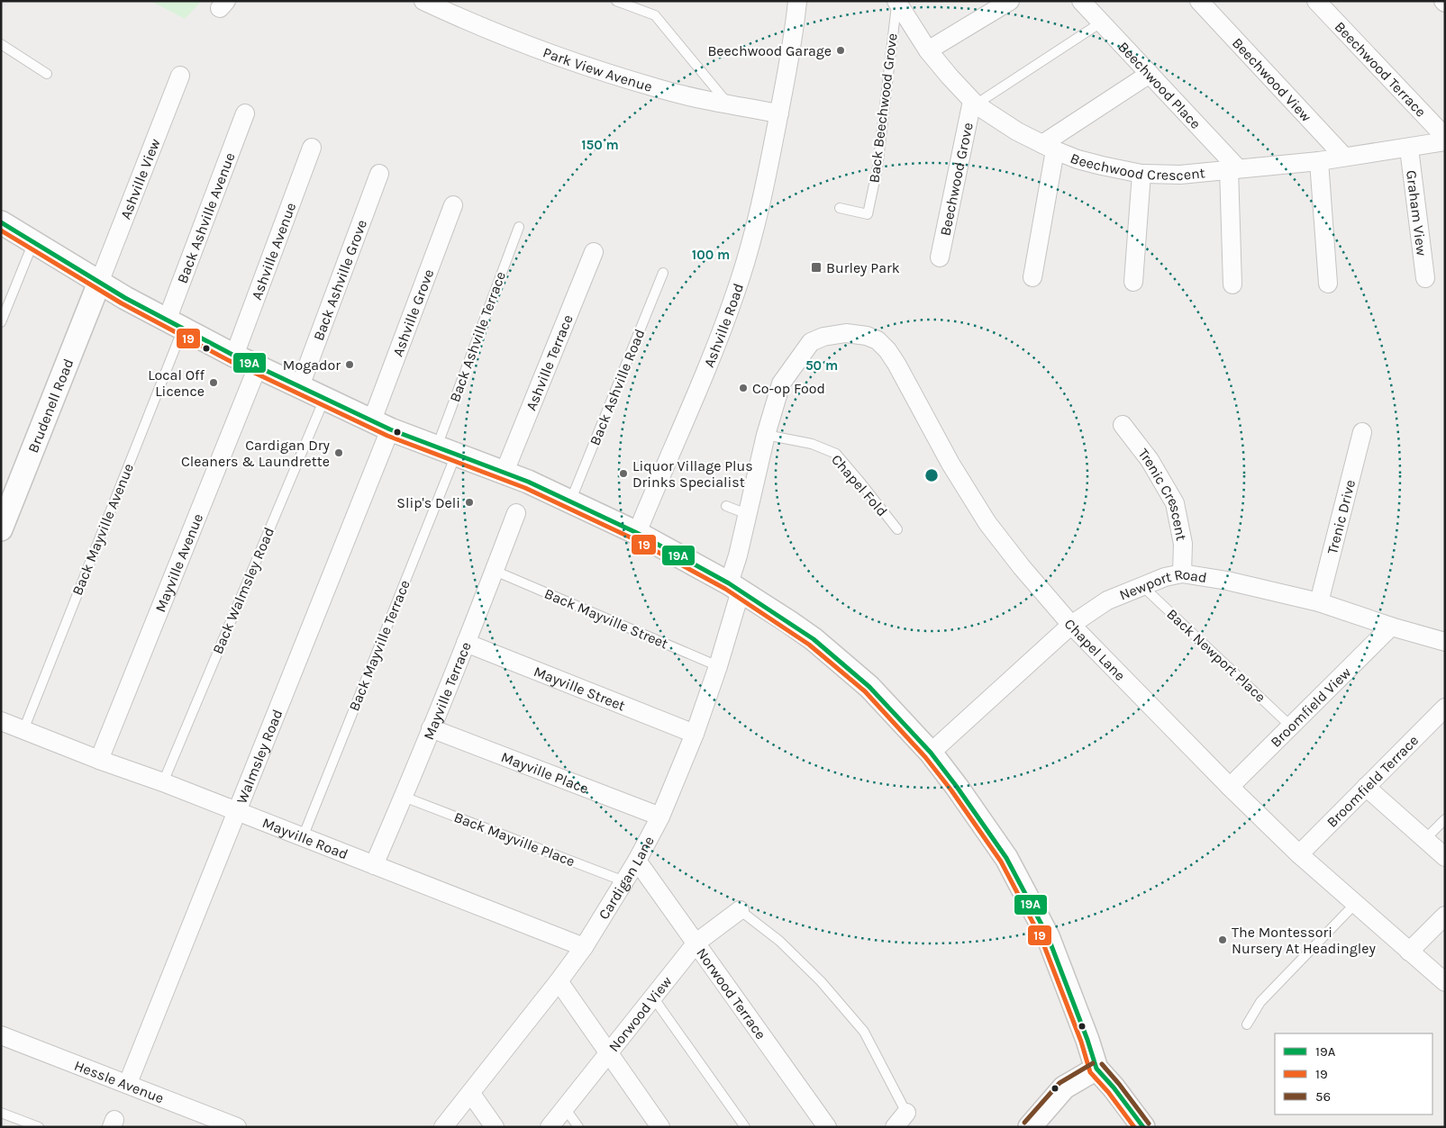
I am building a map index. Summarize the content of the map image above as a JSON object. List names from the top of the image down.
{
  "streets": {
    "street": [
      "Park View Avenue",
      "Beechwood Terrace",
      "Beechwood View",
      "Beechwood Place",
      "Beechwood Crescent",
      "Ashville View",
      "Beechwood Grove",
      "Graham View",
      "Back Ashville Avenue",
      "Ashville Avenue",
      "Back Ashville Grove",
      "Ashville Grove",
      "Ashville Road",
      "Ashville Terrace",
      "Brudenell Road",
      "Trenic Crescent",
      "Trenic Drive",
      "Mayville Avenue",
      "Newport Road",
      "Chapel Lane",
      "Mayville Street",
      "Mayville Terrace",
      "Broomfield View",
      "Walmsley Road",
      "Mayville Place",
      "Broomfield Terrace",
      "Mayville Road",
      "Cardigan Lane",
      "Norwood Terrace",
      "Norwood View",
      "Hessle Avenue"
    ],
    "lane": [
      "Back Beechwood Grove",
      "Back Ashville Terrace",
      "Back Ashville Road",
      "Chapel Fold",
      "Back Mayville Avenue",
      "Back Walmsley Road",
      "Back Mayville Street",
      "Back Mayville Terrace",
      "Back Newport Place",
      "Back Mayville Place"
    ]
  },
  "crossings": [
    ["Park View Avenue", "Ashville Road"],
    ["Beechwood View", "Beechwood Crescent"],
    ["Beechwood Place", "Beechwood Crescent"],
    ["Back Beechwood Grove", "Beechwood Crescent"],
    ["Beechwood Crescent", "Beechwood Grove"],
    ["Beechwood Crescent", "Graham View"],
    ["Ashville View", "Brudenell Road"],
    ["Back Ashville Avenue", "Back Mayville Avenue"],
    ["Ashville Grove", "Walmsley Road"],
    ["Back Ashville Terrace", "Back Mayville Terrace"],
    ["Chapel Fold", "Cardigan Lane"],
    ["Trenic Crescent", "Newport Road"],
    ["Trenic Drive", "Newport Road"],
    ["Back Mayville Avenue", "Mayville Road"],
    ["Mayville Avenue", "Mayville Road"],
    ["Newport Road", "Chapel Lane"],
    ["Newport Road", "Back Newport Place"],
    ["Newport Road", "Broomfield View"],
    ["Back Walmsley Road", "Mayville Road"],
    ["Back Mayville Street", "Mayville Terrace"],
    ["Back Mayville Street", "Cardigan Lane"],
    ["Back Mayville Terrace", "Mayville Road"],
    ["Chapel Lane", "Broomfield View"],
    ["Chapel Lane", "Broomfield Terrace"],
    ["Chapel Lane", "Cardigan Lane"],
    ["Back Newport Place", "Broomfield View"],
    ["Mayville Street", "Mayville Terrace"],
    ["Mayville Street", "Cardigan Lane"],
    ["Mayville Terrace", "Mayville Place"],
    ["Mayville Terrace", "Mayville Road"],
    ["Mayville Terrace", "Back Mayville Place"],
    ["Walmsley Road", "Mayville Road"],
    ["Walmsley Road", "Hessle Avenue"],
    ["Mayville Place", "Cardigan Lane"],
    ["Mayville Road", "Cardigan Lane"],
    ["Back Mayville Place", "Cardigan Lane"],
    ["Cardigan Lane", "Norwood Terrace"],
    ["Norwood Terrace", "Norwood View"]
  ],
  "places": {
    "other": [
      "Beechwood Garage",
      "Mogador",
      "Local Off Licence",
      "Co-op Food",
      "Cardigan Dry Cleaners & Laundrette",
      "Liquor Village Plus Drinks Specialist",
      "Slip's Deli",
      "The Montessori Nursery At Headingley"
    ],
    "transit": ["Burley Park"]
  },
  "lines": ["transit line 19A", "transit line 19", "transit line 56"],
  "legend": ["19A", "19", "56"],
  "rings": ["150 m", "100 m", "50 m"]
}
